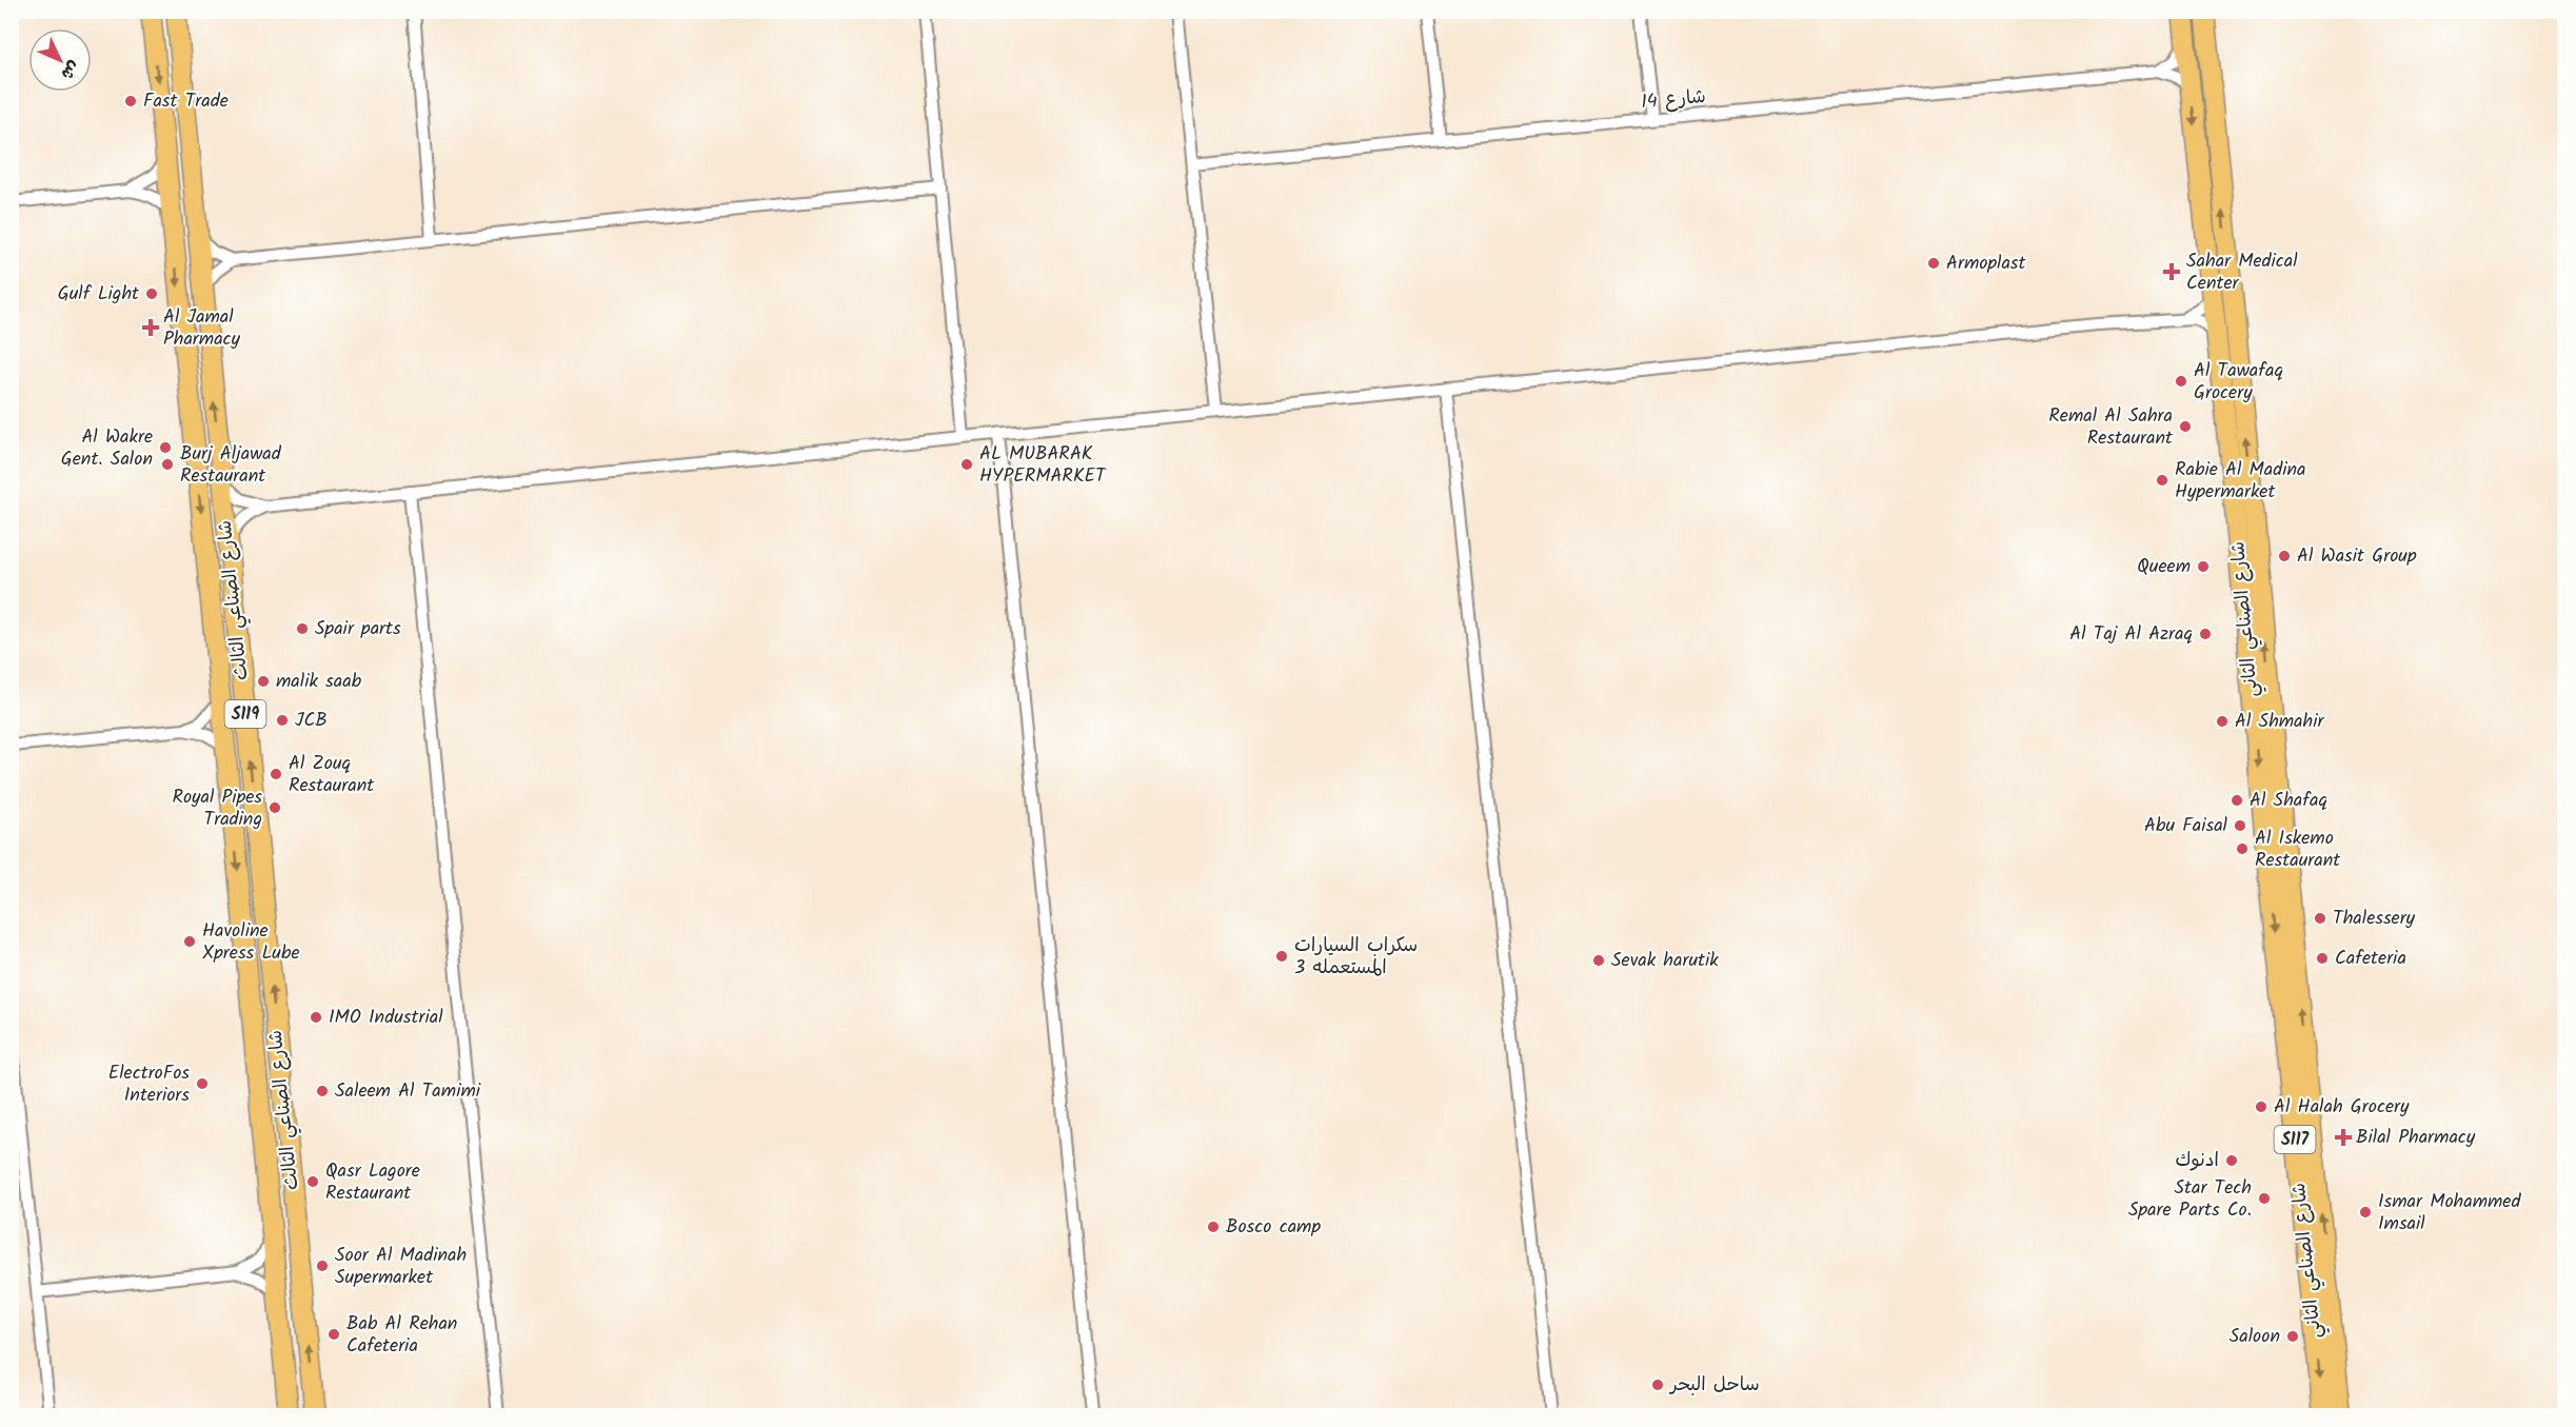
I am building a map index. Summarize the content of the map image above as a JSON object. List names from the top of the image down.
{
  "streets": {
    "main road": [
      "شارع الصناعي الثالث",
      "شارع الصناعي الثاني",
      "S119",
      "S117"
    ],
    "street": ["شارع 14"]
  },
  "places": {
    "other": [
      "Fast Trade",
      "Armoplast",
      "Gulf Light",
      "Al Tawafaq Grocery",
      "Remal Al Sahra Restaurant",
      "Al Wakre Gent. Salon",
      "Burj Aljawad Restaurant",
      "AL MUBARAK HYPERMARKET",
      "Rabie Al Madina Hypermarket",
      "Al Wasit Group",
      "Queem",
      "Spair parts",
      "Al Taj Al Azraq",
      "malik saab",
      "JCB",
      "Al Shmahir",
      "Al Zouq Restaurant",
      "Al Shafaq",
      "Royal Pipes Trading",
      "Abu Faisal",
      "Al Iskemo Restaurant",
      "Thalessery",
      "Havoline Xpress Lube",
      "سكراب السيارات المستعمله 3",
      "Cafeteria",
      "Sevak harutik",
      "IMO Industrial",
      "ElectroFos Interiors",
      "Saleem Al Tamimi",
      "Al Halah Grocery",
      "ادنوك",
      "Qasr Lagore Restaurant",
      "Star Tech Spare Parts Co.",
      "Ismar Mohammed Imsail",
      "Bosco camp",
      "Soor Al Madinah Supermarket",
      "Bab Al Rehan Cafeteria",
      "Saloon",
      "ساحل البحر"
    ],
    "health": ["Sahar Medical Center", "Al Jamal Pharmacy", "Bilal Pharmacy"]
  },
  "north": "bottom right"
}
